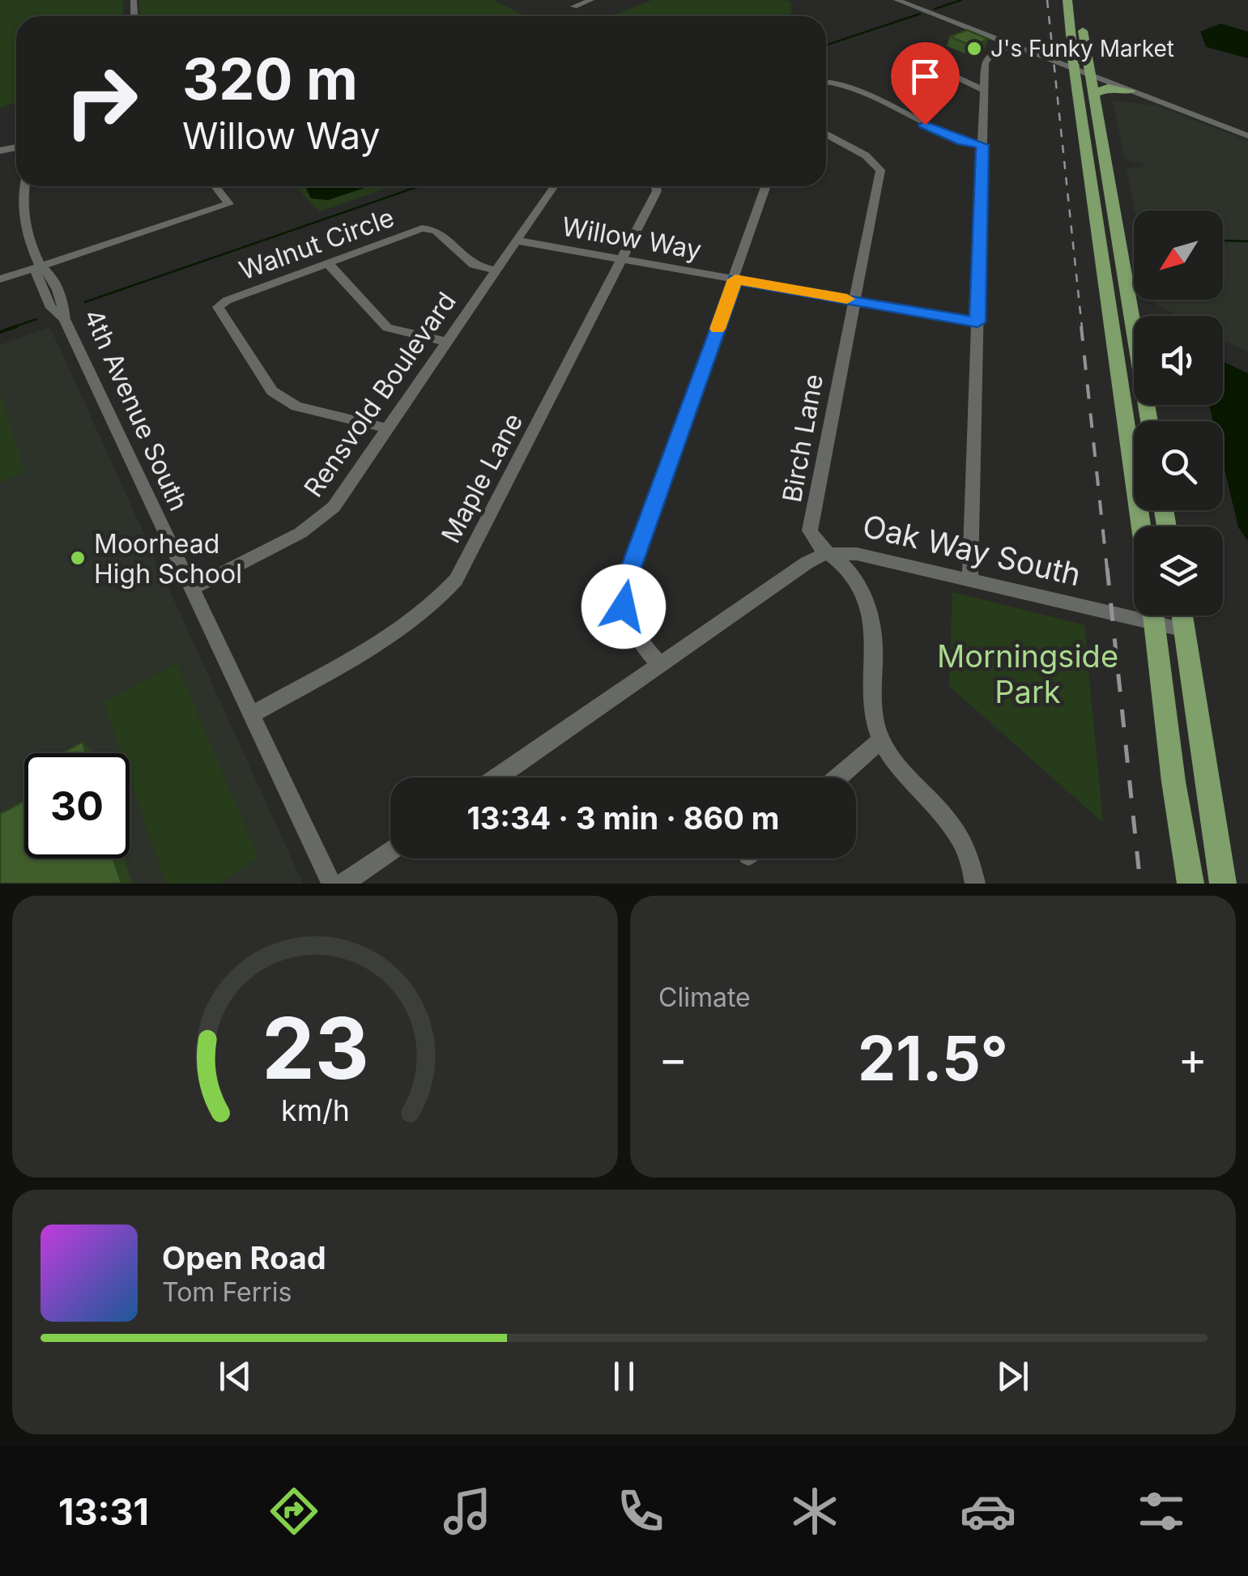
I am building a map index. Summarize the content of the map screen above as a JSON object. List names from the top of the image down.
{
  "streets": {
    "street": [
      "Willow Way",
      "Walnut Circle",
      "Rensvold Boulevard",
      "4th Avenue South",
      "Birch Lane",
      "Maple Lane",
      "Oak Way South"
    ]
  },
  "crossings": [
    ["Willow Way", "Rensvold Boulevard"],
    ["Willow Way", "Birch Lane"],
    ["Willow Way", "Maple Lane"],
    ["Walnut Circle", "Rensvold Boulevard"],
    ["Rensvold Boulevard", "4th Avenue South"],
    ["4th Avenue South", "Maple Lane"],
    ["Birch Lane", "Oak Way South"]
  ],
  "parks": ["Morningside Park"],
  "places": ["J's Funky Market", "Moorhead High School"],
  "north": "bottom left",
  "page": {
    "turn": ["320 m", "Willow Way"],
    "limit": "30",
    "trip": "13:34 · 3 min · 860 m",
    "tile": "Climate",
    "heat": ["−", "21.5°", "+"],
    "song": ["Open Road", "Tom Ferris"],
    "tabs": "13:31",
    "gauge": ["23", "km/h"]
  }
}
